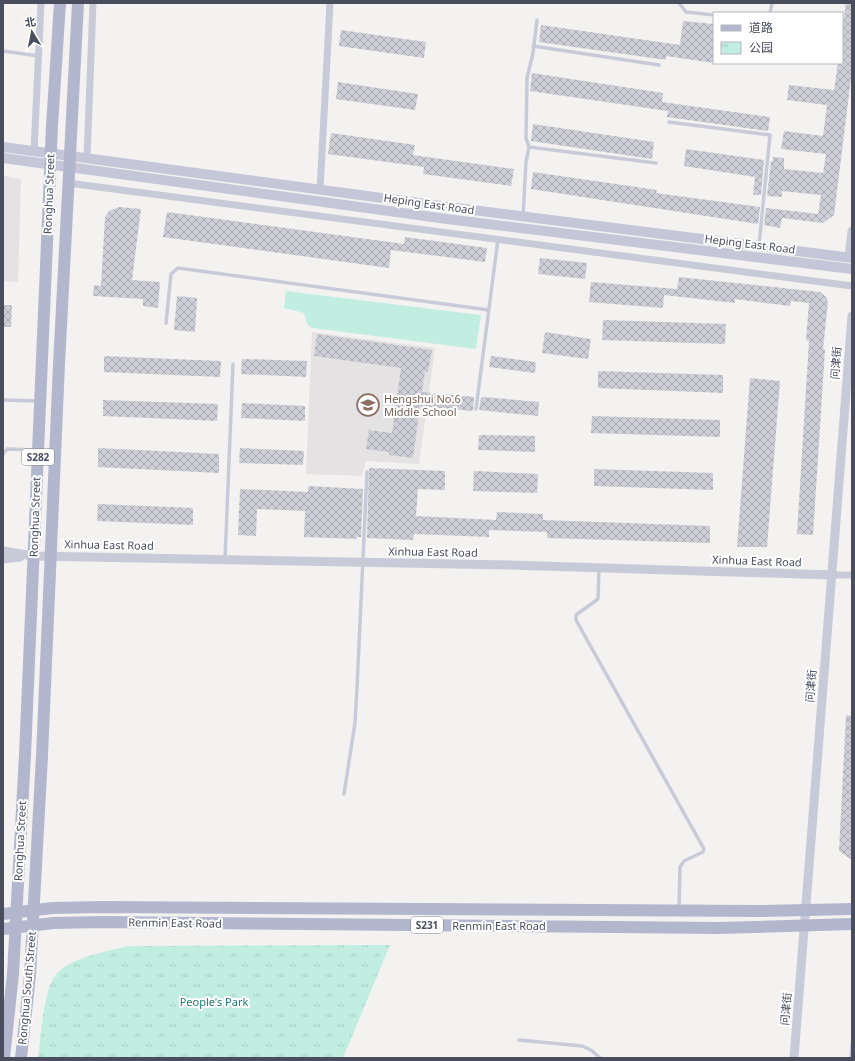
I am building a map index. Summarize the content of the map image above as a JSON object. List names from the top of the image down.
{
  "streets": {
    "main road": [
      "Ronghua Street",
      "Heping East Road",
      "S282",
      "Renmin East Road",
      "S231",
      "Ronghua South Street"
    ],
    "street": ["问津街", "Xinhua East Road"]
  },
  "crossings": [
    ["Ronghua Street", "Heping East Road"],
    ["Ronghua Street", "Xinhua East Road"],
    ["Ronghua Street", "Renmin East Road"],
    ["Ronghua Street", "Ronghua South Street"],
    ["问津街", "Xinhua East Road"],
    ["问津街", "Renmin East Road"],
    ["Renmin East Road", "Ronghua South Street"]
  ],
  "parks": ["People's Park"],
  "places": {
    "school or university": ["Hengshui No.6 Middle School"]
  },
  "legend": ["道路", "公园"],
  "north": "top"
}
